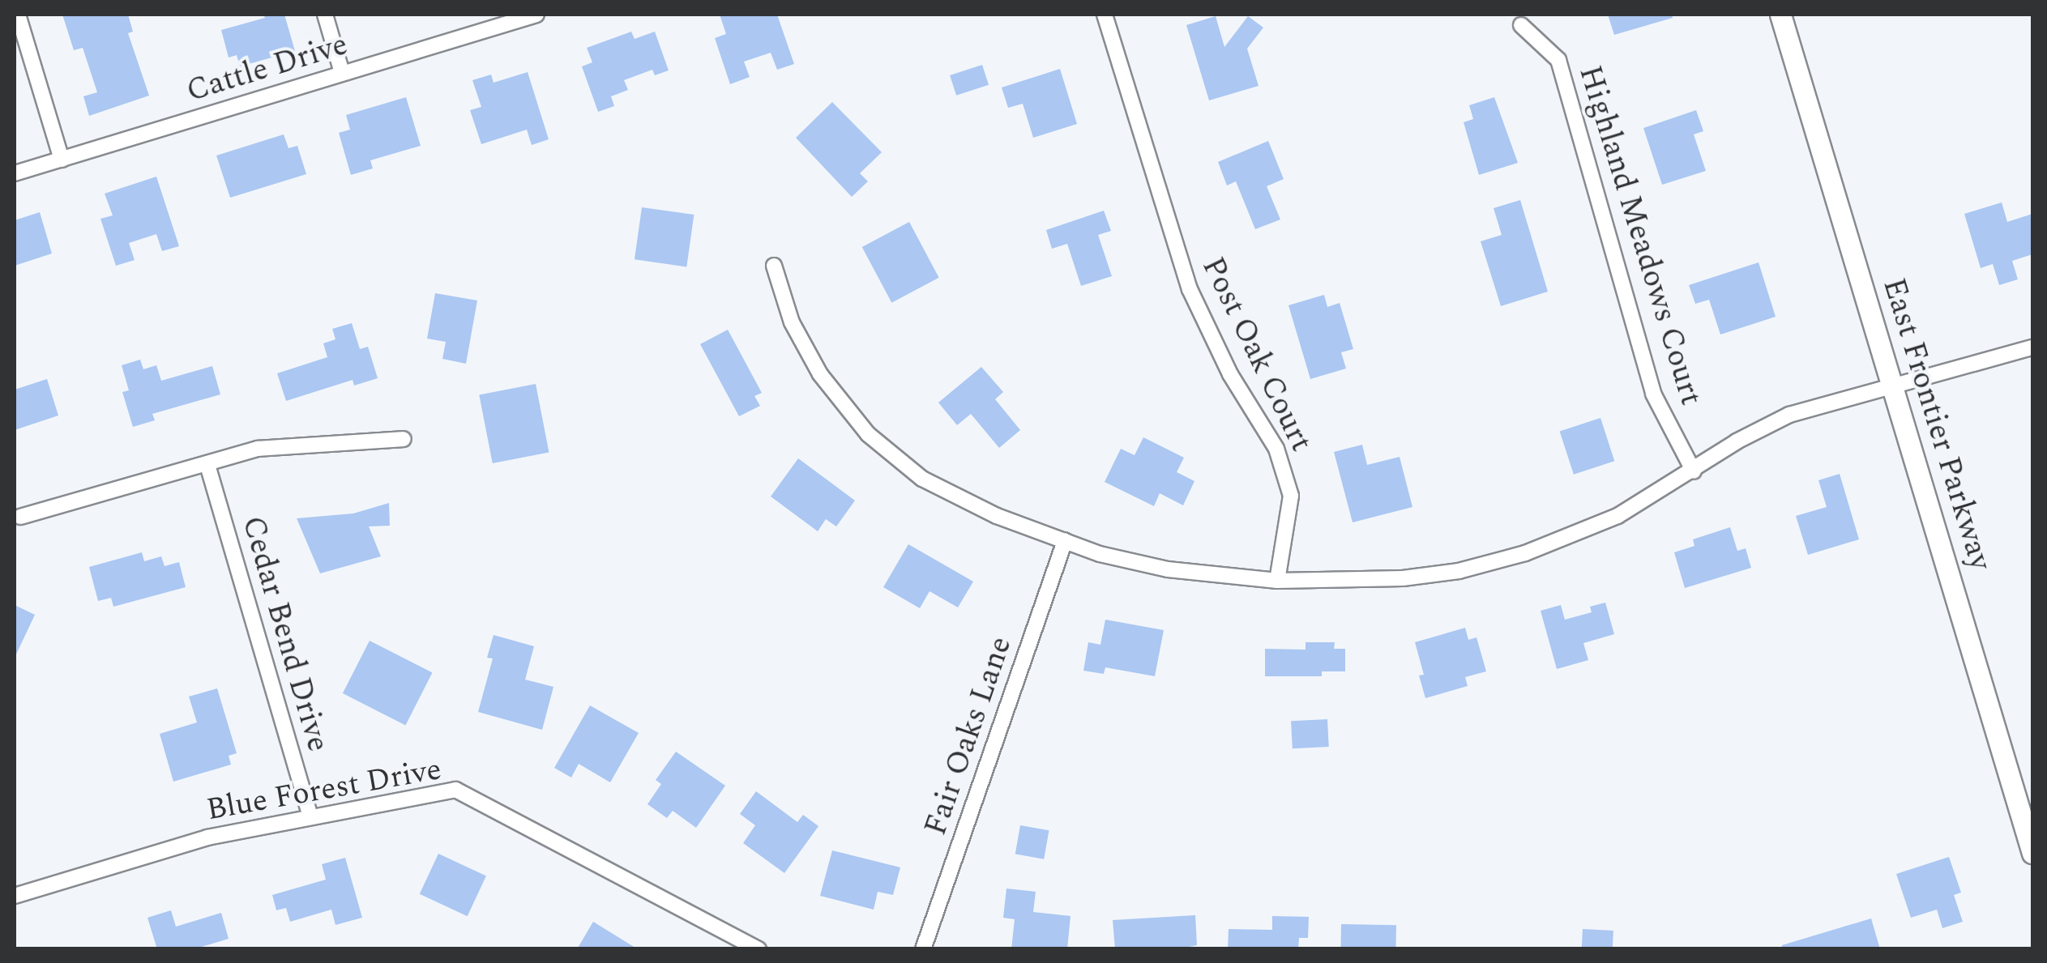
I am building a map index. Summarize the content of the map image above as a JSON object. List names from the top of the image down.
{
  "streets": {
    "street": [
      "Cattle Drive",
      "Highland Meadows Court",
      "Post Oak Court",
      "East Frontier Parkway",
      "Cedar Bend Drive",
      "Fair Oaks Lane",
      "Blue Forest Drive"
    ]
  },
  "crossings": [
    ["Cedar Bend Drive", "Blue Forest Drive"]
  ]
}
